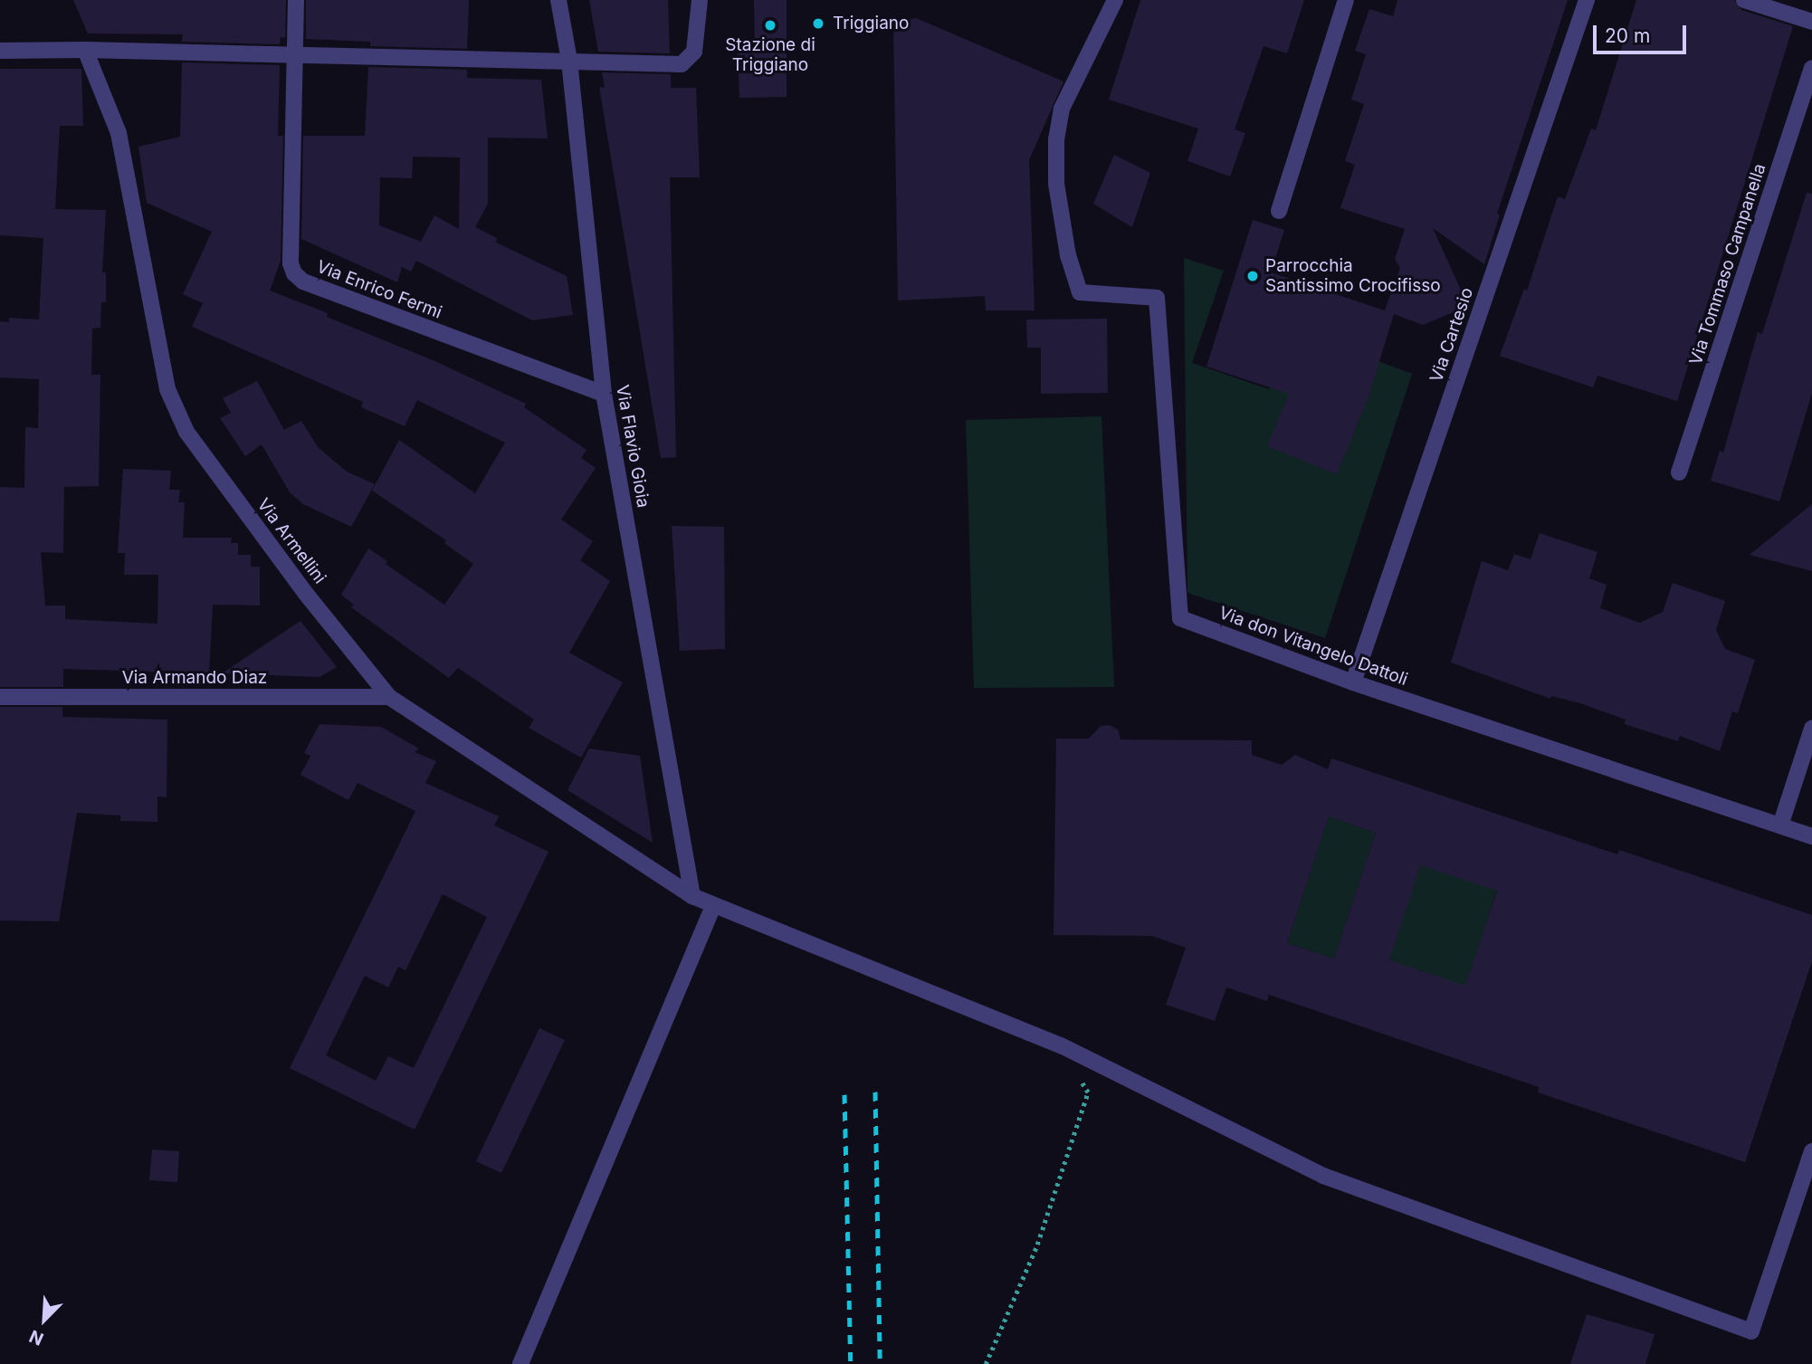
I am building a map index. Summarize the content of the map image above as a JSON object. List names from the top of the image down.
{
  "streets": {
    "street": [
      "Via Tommaso Campanella",
      "Via Enrico Fermi",
      "Via Cartesio",
      "Via Flavio Gioia",
      "Via Armellini",
      "Via don Vitangelo Dattoli",
      "Via Armando Diaz"
    ]
  },
  "crossings": [
    ["Via Enrico Fermi", "Via Flavio Gioia"],
    ["Via Cartesio", "Via don Vitangelo Dattoli"],
    ["Via Flavio Gioia", "Via Armellini"],
    ["Via Armellini", "Via Armando Diaz"]
  ],
  "places": ["Triggiano", "Stazione di Triggiano", "Parrocchia Santissimo Crocifisso"],
  "scale_bar": "20 m",
  "north": "bottom left"
}
